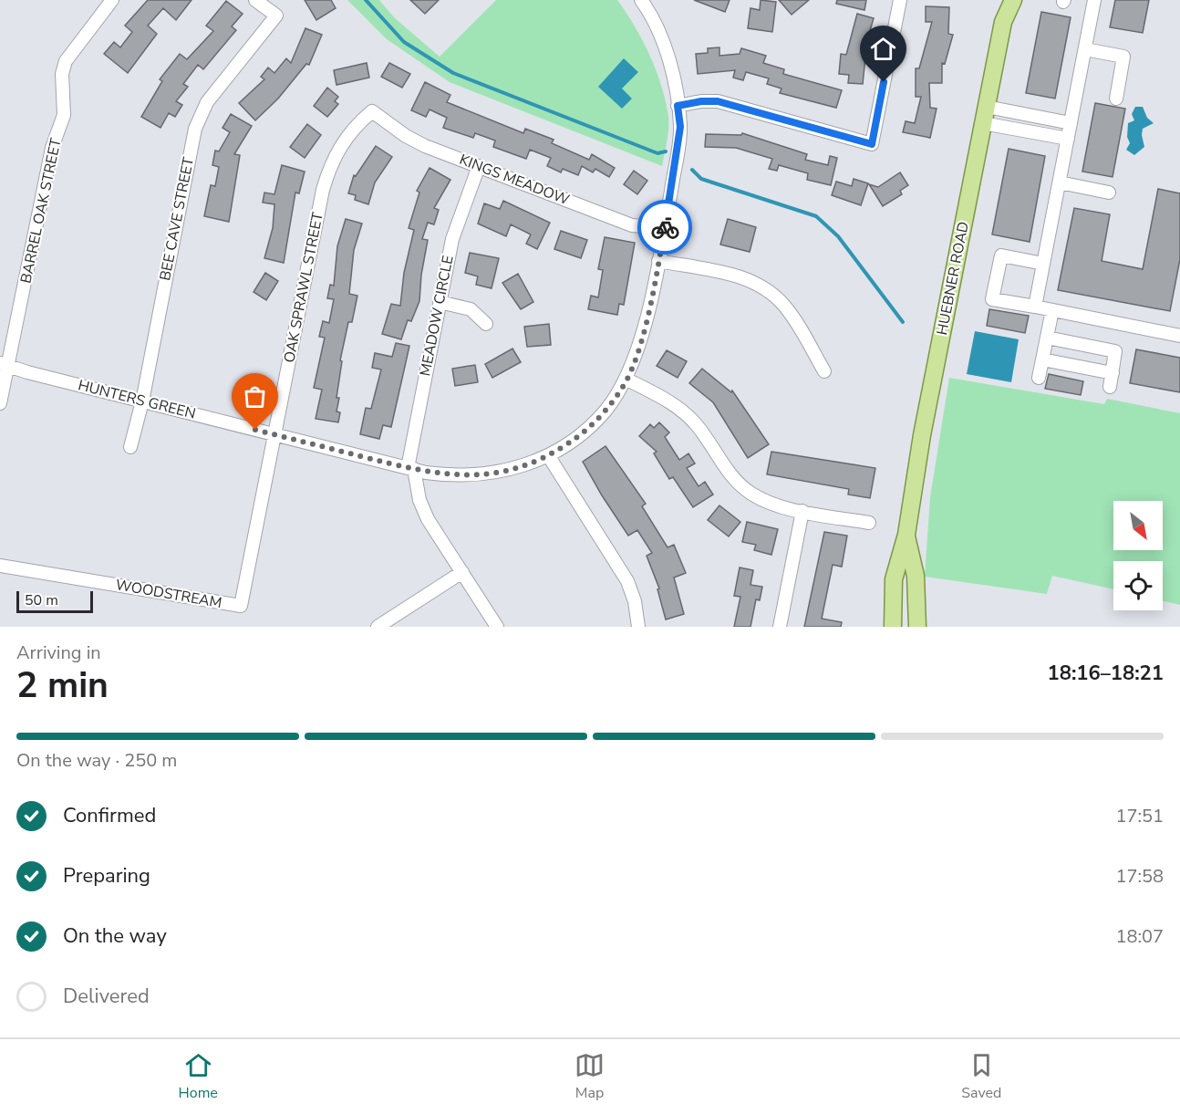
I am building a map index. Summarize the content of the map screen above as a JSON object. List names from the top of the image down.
{
  "streets": {
    "main road": ["HUEBNER ROAD"],
    "street": [
      "KINGS MEADOW",
      "BARREL OAK STREET",
      "BEE CAVE STREET",
      "OAK SPRAWL STREET",
      "MEADOW CIRCLE",
      "HUNTERS GREEN",
      "WOODSTREAM"
    ]
  },
  "crossings": [
    ["KINGS MEADOW", "OAK SPRAWL STREET"],
    ["KINGS MEADOW", "MEADOW CIRCLE"],
    ["KINGS MEADOW", "HUNTERS GREEN"],
    ["BARREL OAK STREET", "HUNTERS GREEN"],
    ["BEE CAVE STREET", "HUNTERS GREEN"],
    ["OAK SPRAWL STREET", "HUNTERS GREEN"],
    ["OAK SPRAWL STREET", "WOODSTREAM"],
    ["MEADOW CIRCLE", "HUNTERS GREEN"]
  ],
  "scale_bar": "50 m",
  "north": "bottom right",
  "page": {
    "scale": "50 m",
    "heading": ["2 min", "Arriving in", "18:16–18:21"],
    "bar": "On the way · 250 m",
    "list": [
      ["Confirmed", "17:51"],
      ["Preparing", "17:58"],
      ["On the way", "18:07"],
      "Delivered"
    ],
    "tabs": ["Home", "Map", "Saved"]
  }
}
